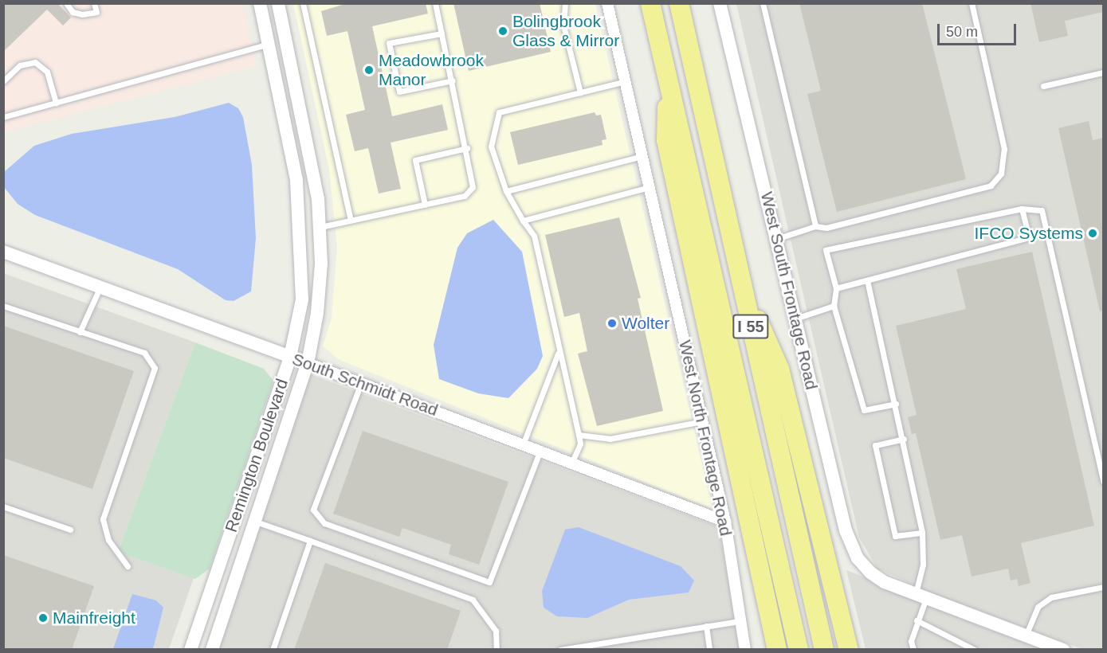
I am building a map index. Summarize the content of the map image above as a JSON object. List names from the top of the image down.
{
  "streets": {
    "highway": ["I 55"],
    "street": [
      "West South Frontage Road",
      "South Schmidt Road",
      "West North Frontage Road",
      "Remington Boulevard"
    ]
  },
  "crossings": [
    ["South Schmidt Road", "West North Frontage Road"],
    ["South Schmidt Road", "Remington Boulevard"]
  ],
  "places": [
    "Bolingbrook Glass & Mirror",
    "Meadowbrook Manor",
    "IFCO Systems",
    "Wolter",
    "Mainfreight"
  ],
  "scale_bar": "50 m"
}
